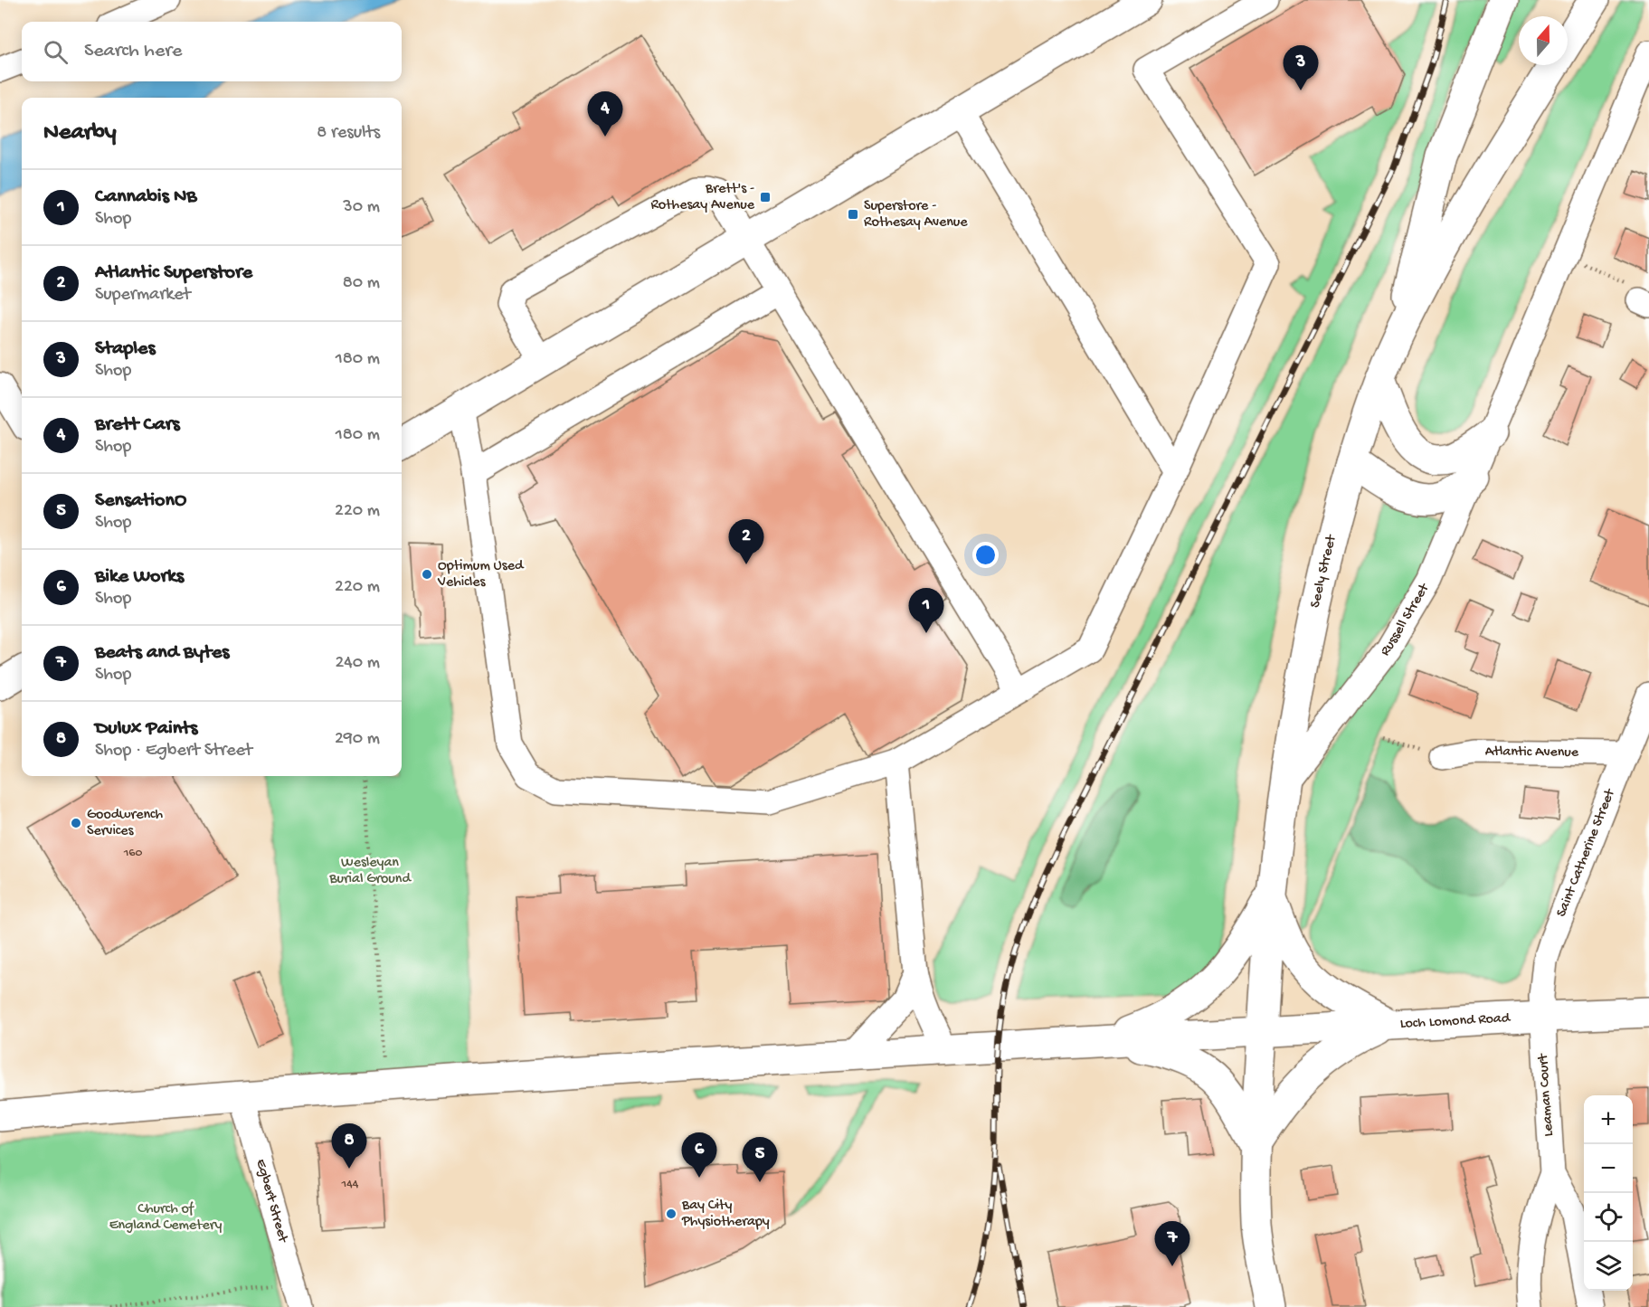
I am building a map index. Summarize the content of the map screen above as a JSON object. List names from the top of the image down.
{
  "streets": {
    "main road": ["Seely Street", "Loch Lomond Road"],
    "street": [
      "Russell Street",
      "Atlantic Avenue",
      "Saint Catherine Street",
      "Leaman Court",
      "Egbert Street"
    ]
  },
  "crossings": [
    ["Seely Street", "Russell Street"],
    ["Seely Street", "Loch Lomond Road"],
    ["Atlantic Avenue", "Saint Catherine Street"],
    ["Saint Catherine Street", "Loch Lomond Road"],
    ["Saint Catherine Street", "Leaman Court"],
    ["Loch Lomond Road", "Leaman Court"]
  ],
  "parks": ["Wesleyan Burial Ground", "Church of England Cemetery"],
  "places": {
    "transit": ["Brett's - Rothesay Avenue", "Superstore - Rothesay Avenue"],
    "other": ["Optimum Used Vehicles", "Goodwrench Services", "Bay City Physiotherapy"]
  },
  "house_numbers": ["160", "144"],
  "north": "top",
  "page": {
    "search": "Search here",
    "pins": [
      "3",
      "4",
      "2",
      "1",
      "8",
      "6",
      "5",
      "7"
    ],
    "heading": ["Nearby", "8 results"],
    "list": [
      {
        "mark": "1",
        "name": "Cannabis NB",
        "note": "Shop",
        "value": "30 m"
      },
      {
        "mark": "2",
        "name": "Atlantic Superstore",
        "note": "Supermarket",
        "value": "80 m"
      },
      {
        "mark": "3",
        "name": "Staples",
        "note": "Shop",
        "value": "180 m"
      },
      {
        "mark": "4",
        "name": "Brett Cars",
        "note": "Shop",
        "value": "180 m"
      },
      {
        "mark": "5",
        "name": "SensationO",
        "note": "Shop",
        "value": "220 m"
      },
      {
        "mark": "6",
        "name": "Bike Works",
        "note": "Shop",
        "value": "220 m"
      },
      {
        "mark": "7",
        "name": "Beats and Bytes",
        "note": "Shop",
        "value": "240 m"
      },
      {
        "mark": "8",
        "name": "Dulux Paints",
        "note": "Shop · Egbert Street",
        "value": "290 m"
      }
    ],
    "map_buttons": ["+", "−"]
  }
}
